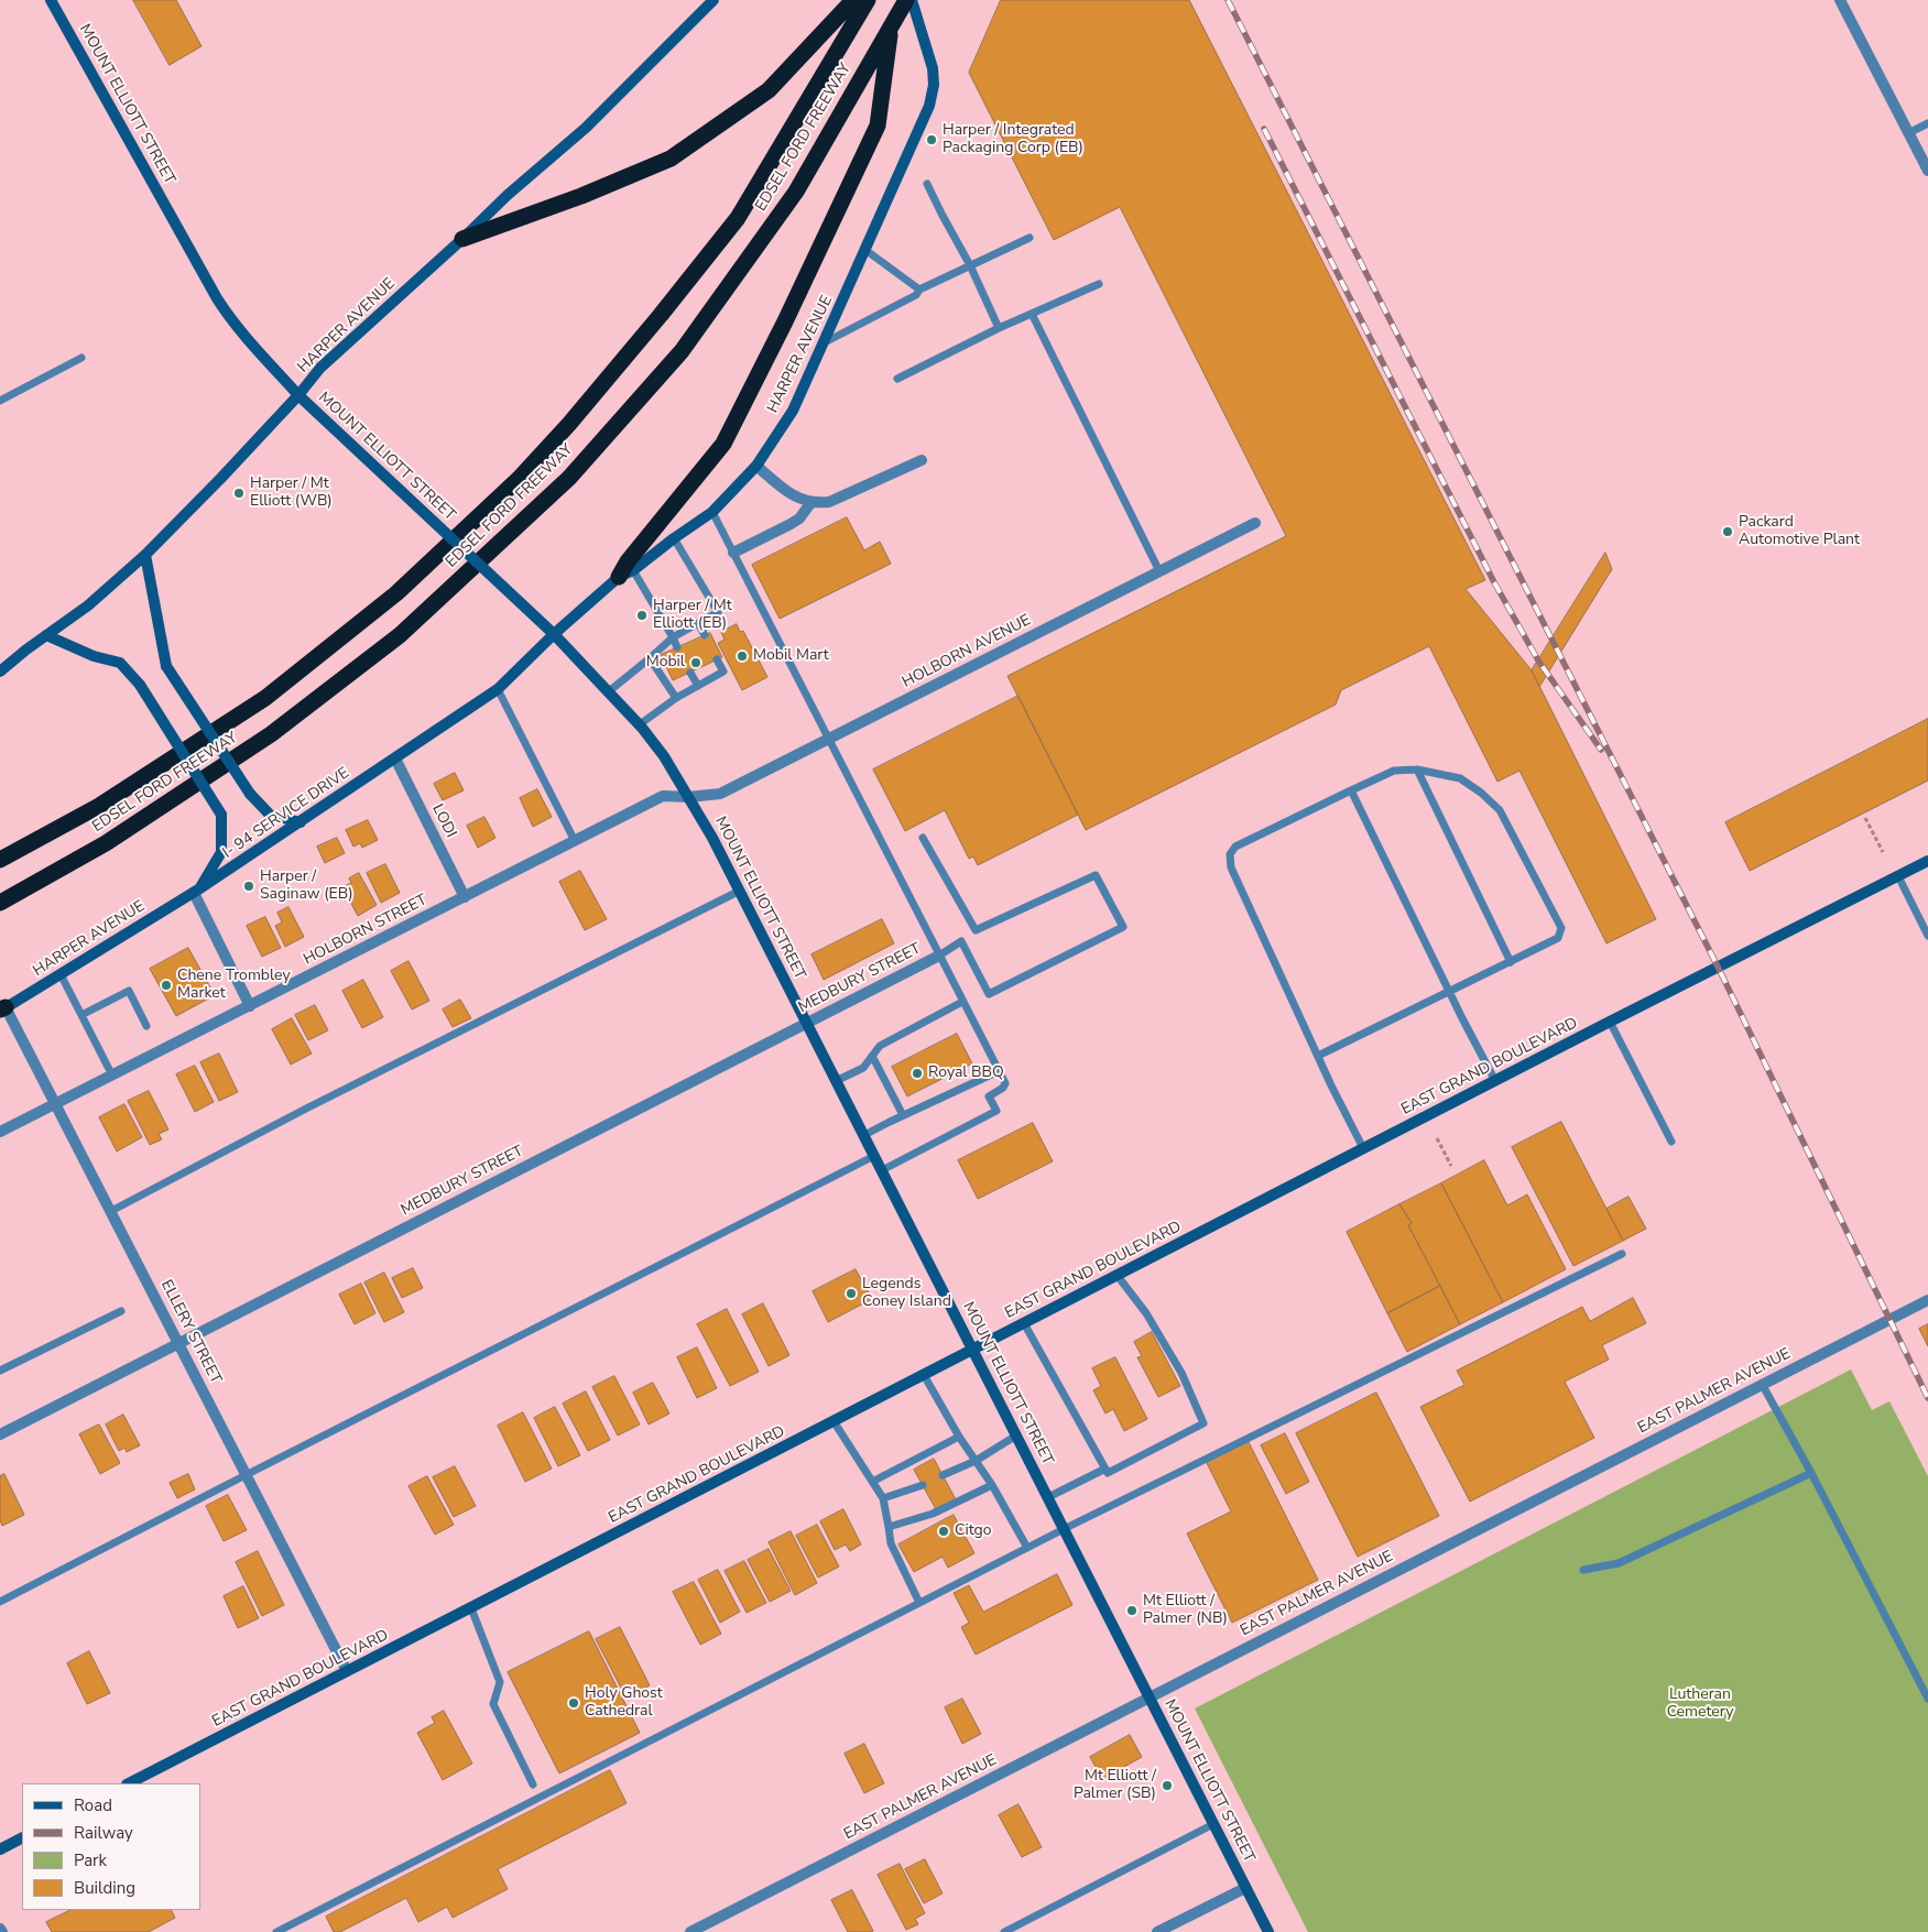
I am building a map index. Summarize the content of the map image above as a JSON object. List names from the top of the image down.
{
  "streets": {
    "highway": ["EDSEL FORD FREEWAY"],
    "main road": [
      "MOUNT ELLIOTT STREET",
      "HARPER AVENUE",
      "I- 94 SERVICE DRIVE",
      "EAST GRAND BOULEVARD"
    ],
    "street": [
      "HOLBORN AVENUE",
      "LODI",
      "HOLBORN STREET",
      "MEDBURY STREET",
      "ELLERY STREET",
      "EAST PALMER AVENUE"
    ]
  },
  "crossings": [
    ["MOUNT ELLIOTT STREET", "HARPER AVENUE"],
    ["MOUNT ELLIOTT STREET", "HOLBORN AVENUE"],
    ["MOUNT ELLIOTT STREET", "HOLBORN STREET"],
    ["MOUNT ELLIOTT STREET", "MEDBURY STREET"],
    ["MOUNT ELLIOTT STREET", "EAST GRAND BOULEVARD"],
    ["MOUNT ELLIOTT STREET", "EAST PALMER AVENUE"],
    ["HARPER AVENUE", "I- 94 SERVICE DRIVE"],
    ["HARPER AVENUE", "LODI"],
    ["HARPER AVENUE", "ELLERY STREET"],
    ["HOLBORN AVENUE", "HOLBORN STREET"],
    ["I- 94 SERVICE DRIVE", "LODI"],
    ["LODI", "HOLBORN STREET"],
    ["HOLBORN STREET", "ELLERY STREET"],
    ["MEDBURY STREET", "ELLERY STREET"],
    ["EAST GRAND BOULEVARD", "ELLERY STREET"]
  ],
  "parks": ["Lutheran Cemetery"],
  "places": [
    "Harper / Integrated Packaging Corp (EB)",
    "Harper / Mt Elliott (WB)",
    "Packard Automotive Plant",
    "Harper / Mt Elliott (EB)",
    "Mobil Mart",
    "Mobil",
    "Harper / Saginaw (EB)",
    "Chene Trombley Market",
    "Royal BBQ",
    "Legends Coney Island",
    "Citgo",
    "Mt Elliott / Palmer (NB)",
    "Holy Ghost Cathedral",
    "Mt Elliott / Palmer (SB)"
  ],
  "legend": [
    "Road",
    "Railway",
    "Park",
    "Building"
  ]
}
